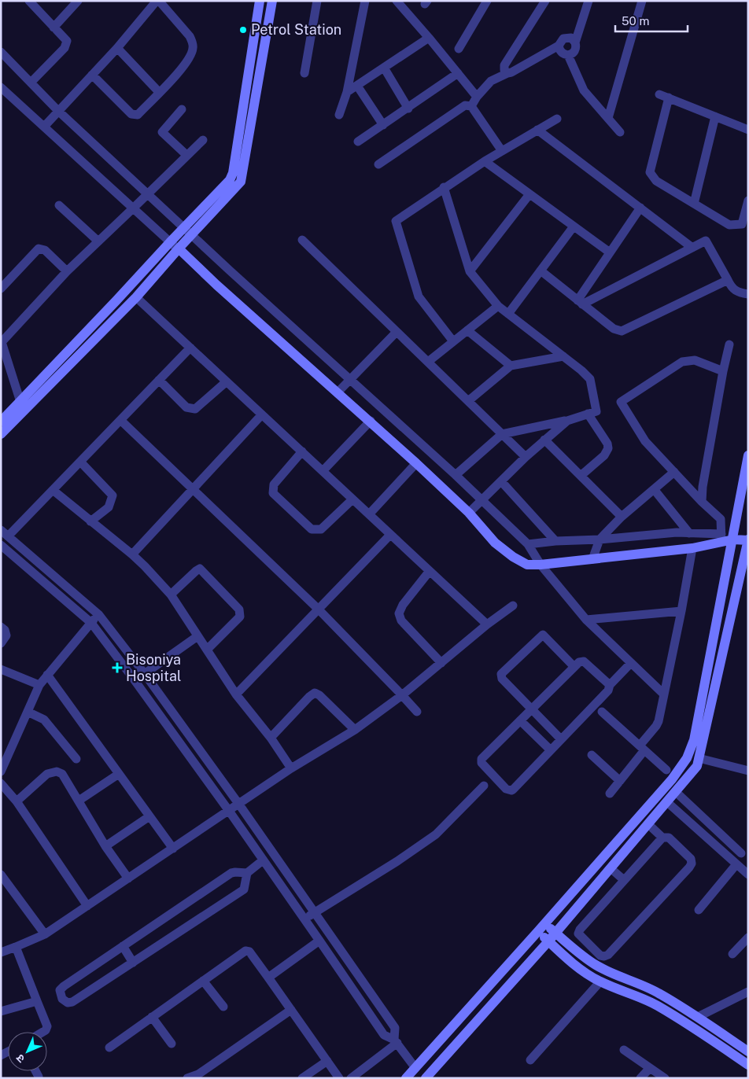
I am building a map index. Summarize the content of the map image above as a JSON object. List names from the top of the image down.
{
  "places": {
    "other": ["Petrol Station"],
    "health": ["Bisoniya Hospital"]
  },
  "scale_bar": "50 m",
  "north": "bottom left"
}
